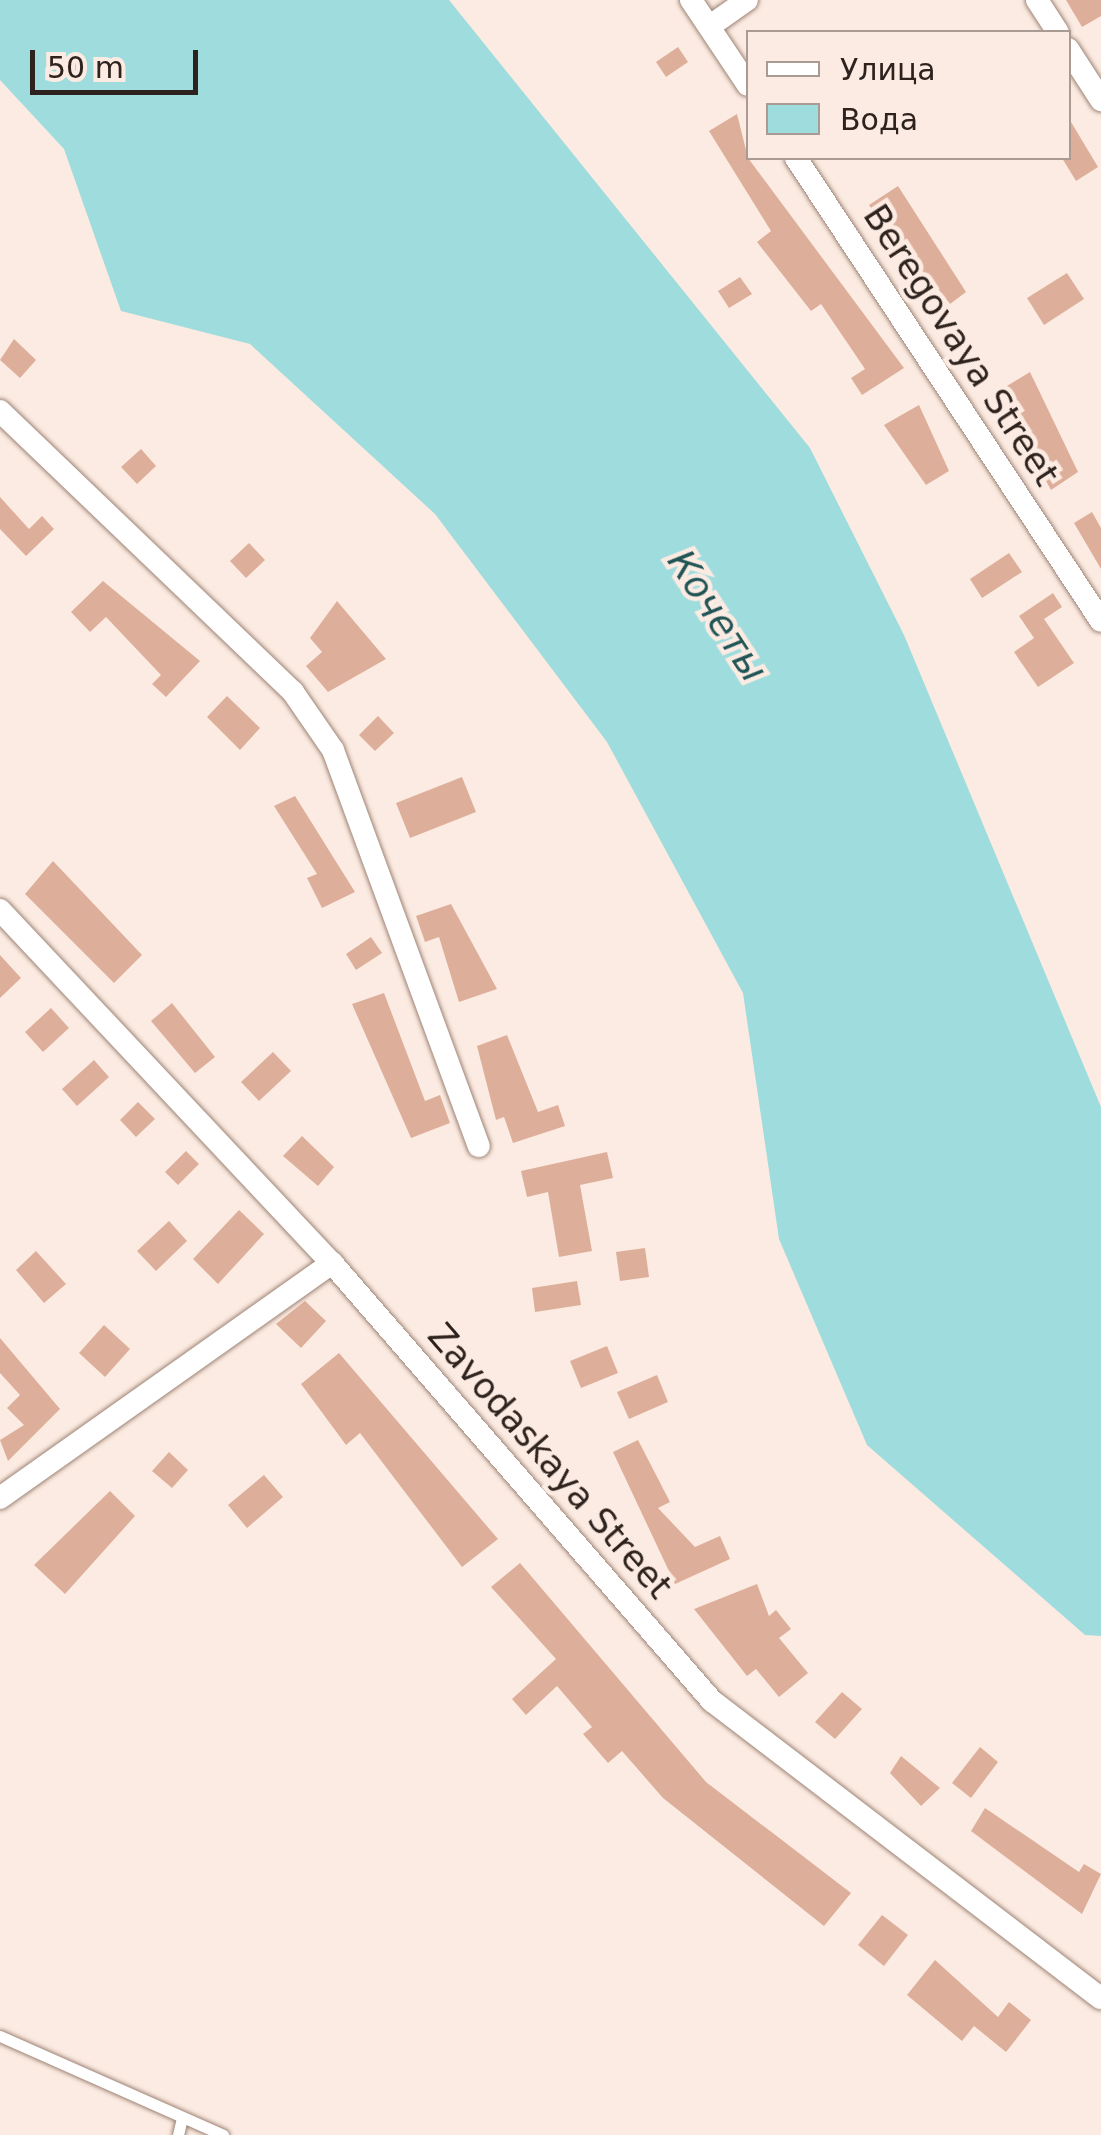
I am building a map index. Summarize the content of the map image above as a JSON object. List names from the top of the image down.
{
  "streets": {
    "street": ["Beregovaya Street", "Zavodaskaya Street"]
  },
  "water": ["Кочеты"],
  "legend": ["Улица", "Вода"],
  "scale_bar": "50 m"
}
